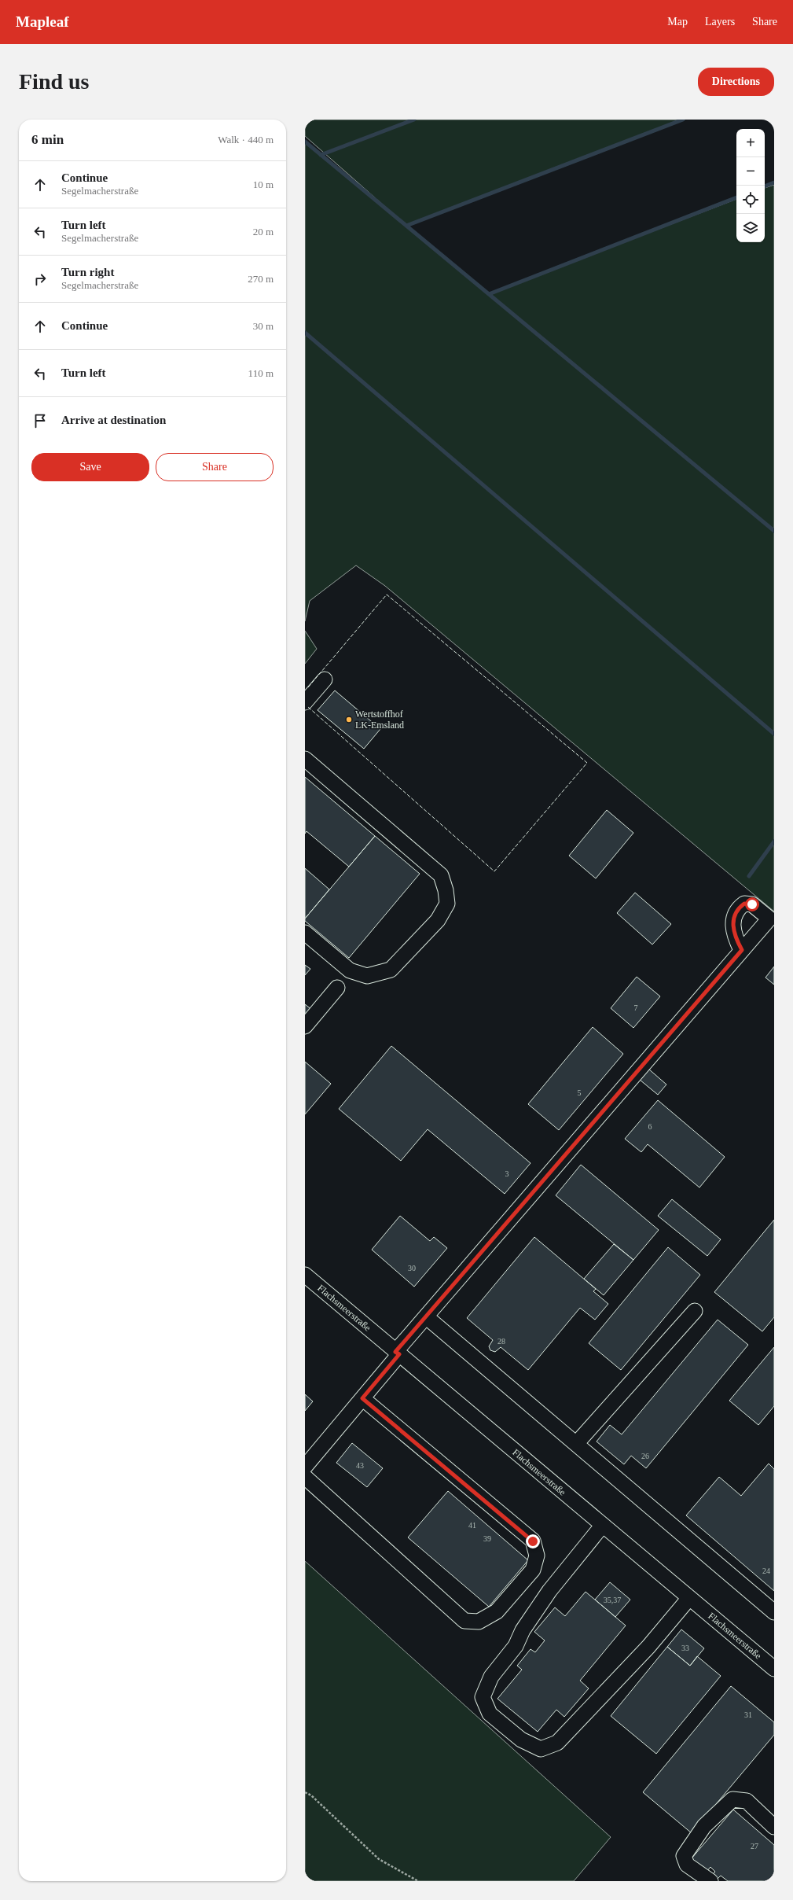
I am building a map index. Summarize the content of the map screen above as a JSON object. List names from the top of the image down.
{
  "streets": {
    "street": ["Flachsmeerstraße"]
  },
  "places": ["Wertstoffhof LK-Emsland"],
  "house_numbers": [
    "7",
    "5",
    "6",
    "3",
    "30",
    "28",
    "26",
    "43",
    "41",
    "39",
    "24",
    "35,37",
    "33",
    "31",
    "27"
  ],
  "page": {
    "header": "Mapleaf",
    "nav": ["Map", "Layers", "Share"],
    "buttons": [
      "Directions",
      ["Save", "Share"]
    ],
    "title": "Find us",
    "heading": ["6 min", "Walk · 440 m"],
    "map_buttons": ["+", "−"],
    "list": [
      ["Continue", "Segelmacherstraße", "10 m"],
      ["Turn left", "Segelmacherstraße", "20 m"],
      ["Turn right", "Segelmacherstraße", "270 m"],
      ["Continue", "30 m"],
      ["Turn left", "110 m"],
      "Arrive at destination"
    ]
  }
}
